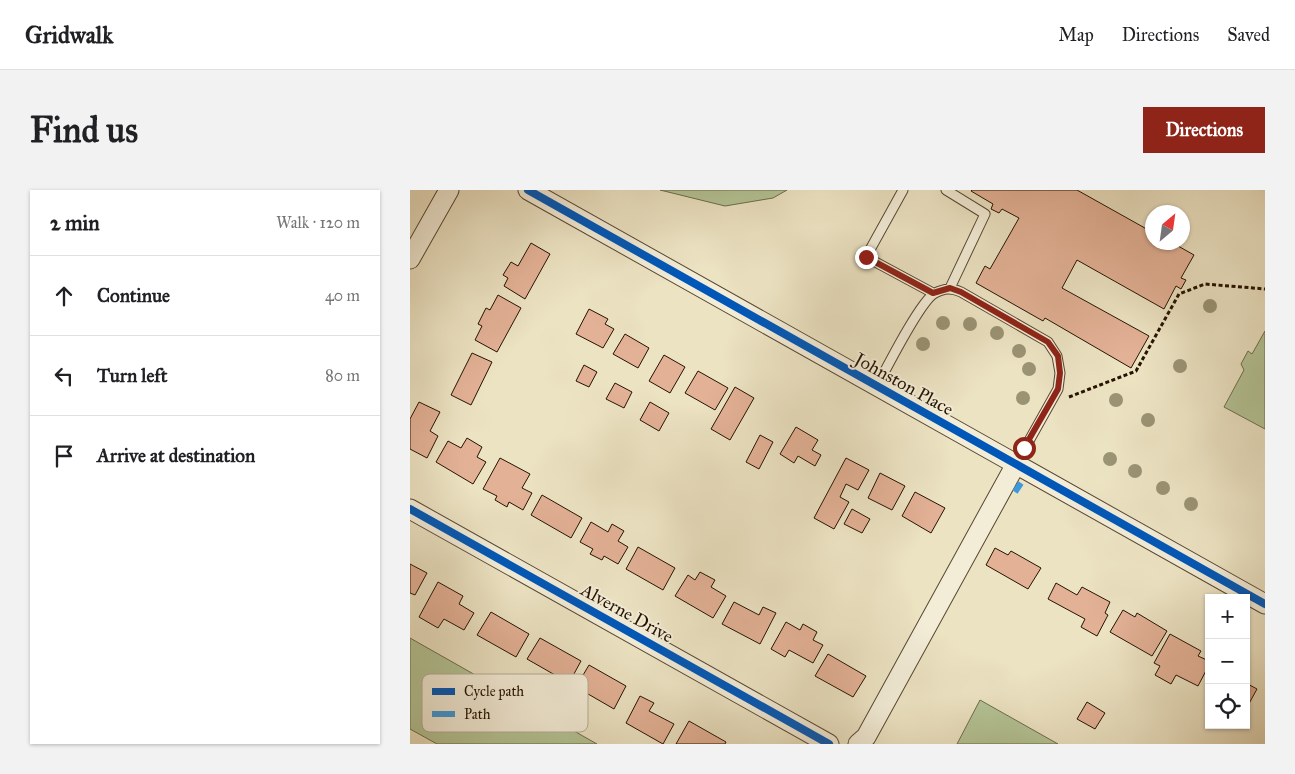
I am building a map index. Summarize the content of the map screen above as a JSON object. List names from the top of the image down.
{
  "streets": {
    "street": ["Johnston Place", "Alverne Drive"]
  },
  "legend": ["Cycle path", "Path"],
  "north": "top right",
  "page": {
    "header": "Gridwalk",
    "nav": ["Map", "Directions", "Saved"],
    "buttons": "Directions",
    "title": "Find us",
    "heading": ["2 min", "Walk · 120 m"],
    "list": [
      ["Continue", "40 m"],
      ["Turn left", "80 m"],
      "Arrive at destination"
    ],
    "map_buttons": ["+", "−"]
  }
}
